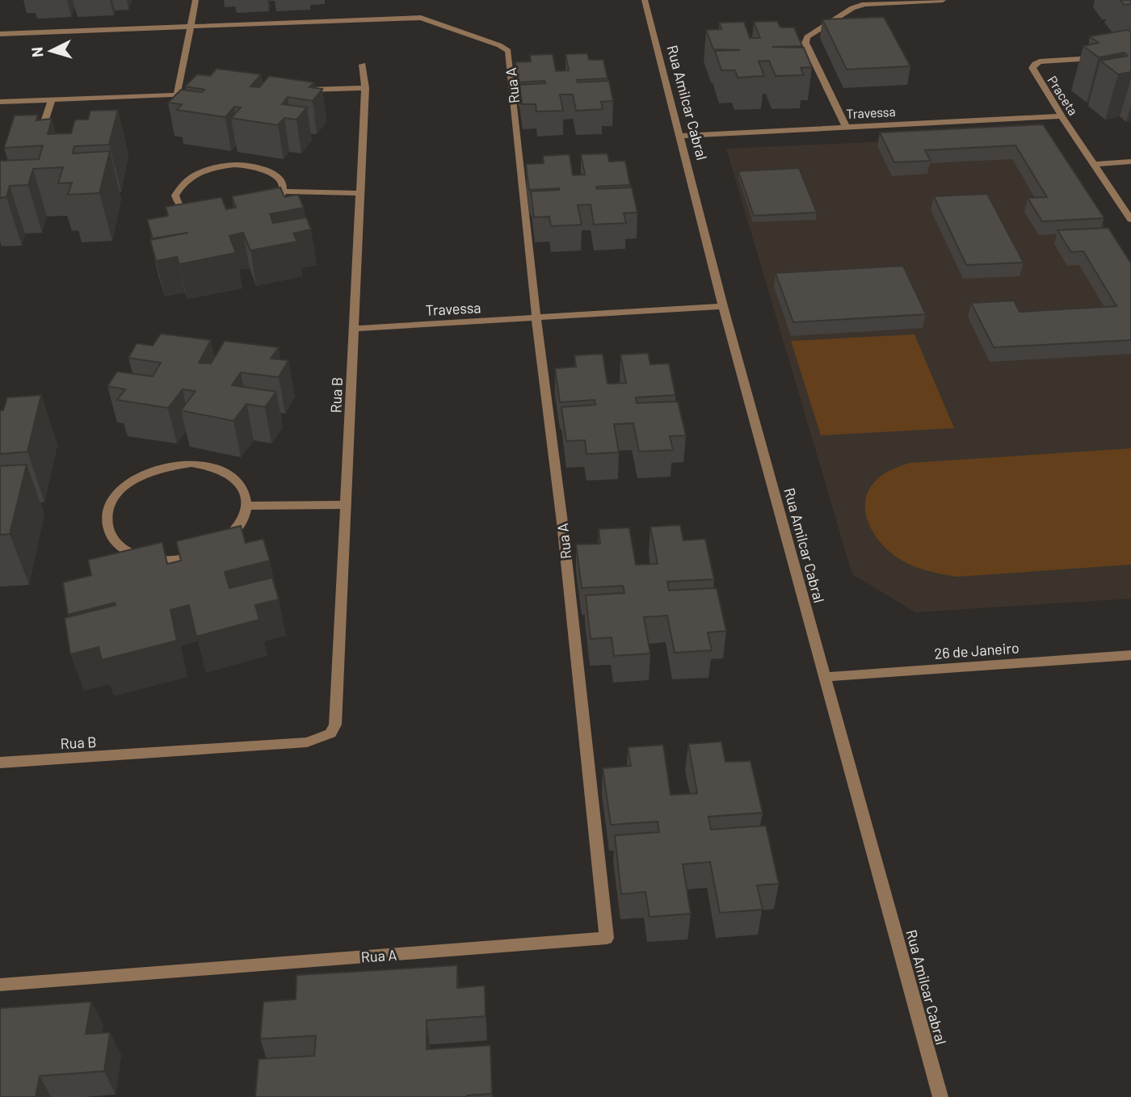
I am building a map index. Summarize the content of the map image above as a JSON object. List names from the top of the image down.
{
  "streets": {
    "street": [
      "Rua A",
      "Praceta",
      "Rua Amilcar Cabral",
      "Travessa",
      "Rua B",
      "26 de Janeiro"
    ]
  },
  "crossings": [
    ["Rua A", "Travessa"],
    ["Praceta", "Travessa"],
    ["Rua Amilcar Cabral", "Travessa"],
    ["Rua Amilcar Cabral", "26 de Janeiro"],
    ["Travessa", "Rua B"]
  ],
  "north": "left"
}
